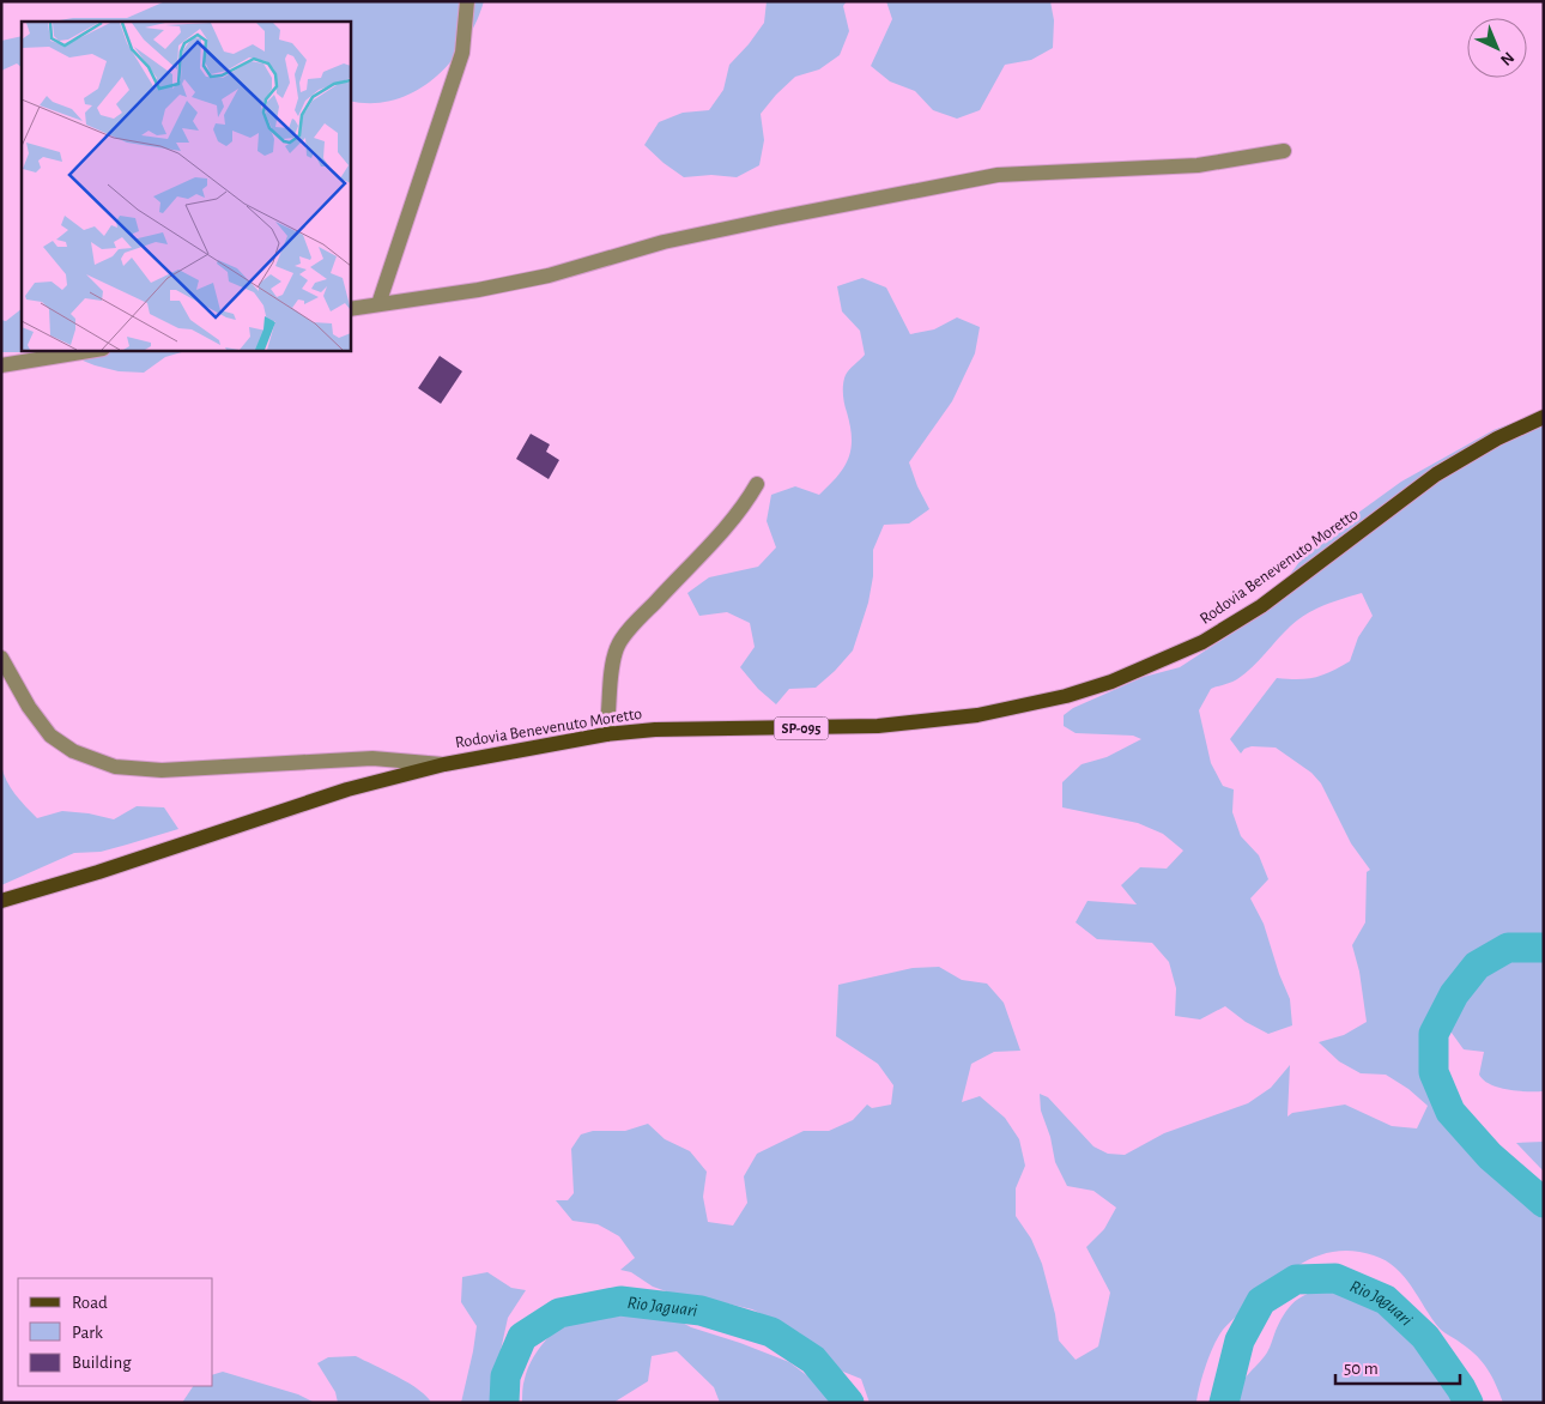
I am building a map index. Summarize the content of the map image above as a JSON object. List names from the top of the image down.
{
  "streets": {
    "main road": ["Rodovia Benevenuto Moretto", "SP-095"]
  },
  "water": ["Rio Jaguari"],
  "legend": ["Road", "Park", "Building"],
  "scale_bar": "50 m",
  "north": "bottom right"
}
